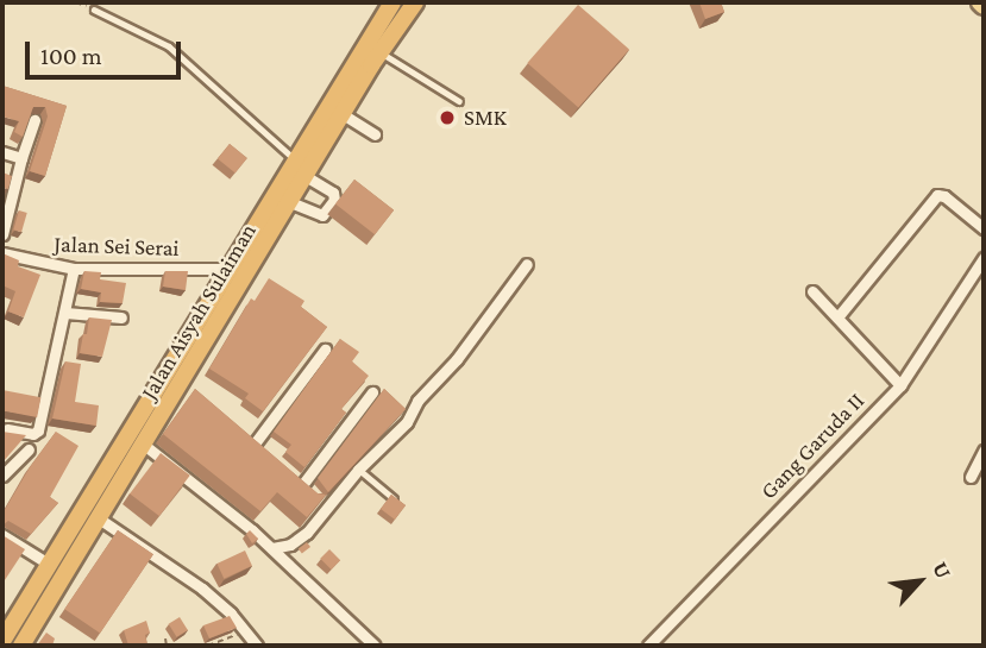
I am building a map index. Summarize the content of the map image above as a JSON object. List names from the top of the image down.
{
  "streets": {
    "highway": ["Jalan Aisyah Sulaiman"],
    "street": ["Jalan Sei Serai", "Gang Garuda II"]
  },
  "crossings": [
    ["Jalan Sei Serai", "Jalan Aisyah Sulaiman"]
  ],
  "places": ["SMK"],
  "scale_bar": "100 m",
  "north": "top right"
}
